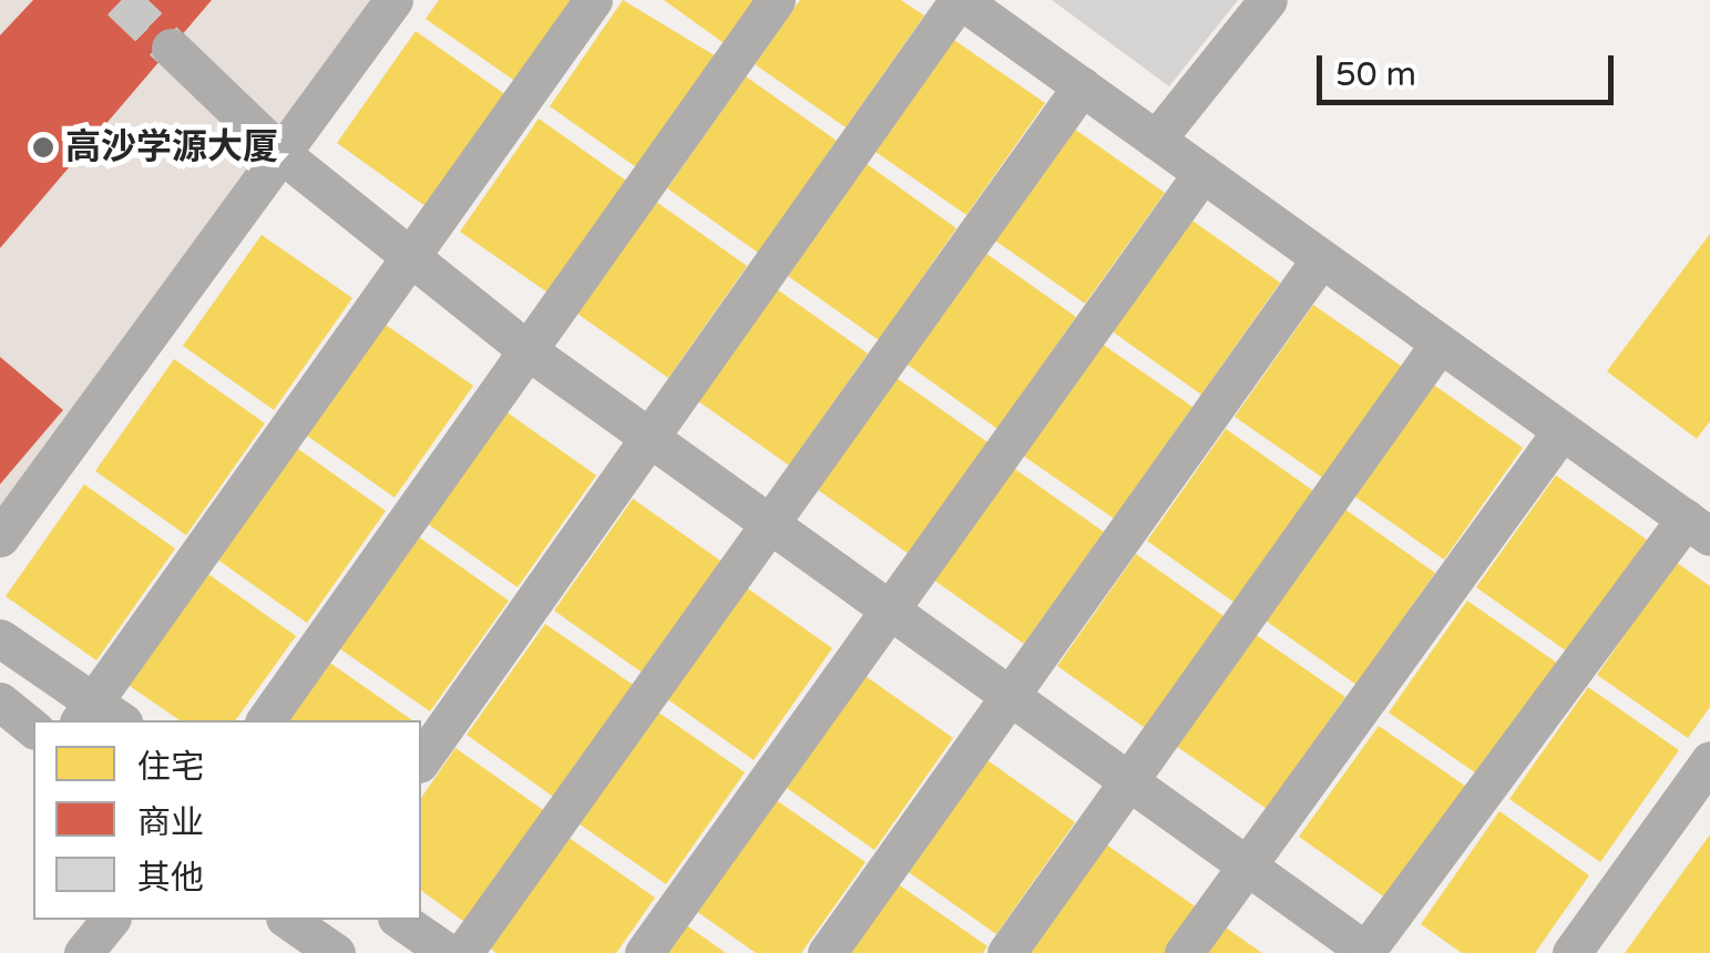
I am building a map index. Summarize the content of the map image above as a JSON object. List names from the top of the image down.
{
  "places": ["高沙学源大厦"],
  "legend": ["住宅", "商业", "其他"],
  "scale_bar": "50 m"
}
